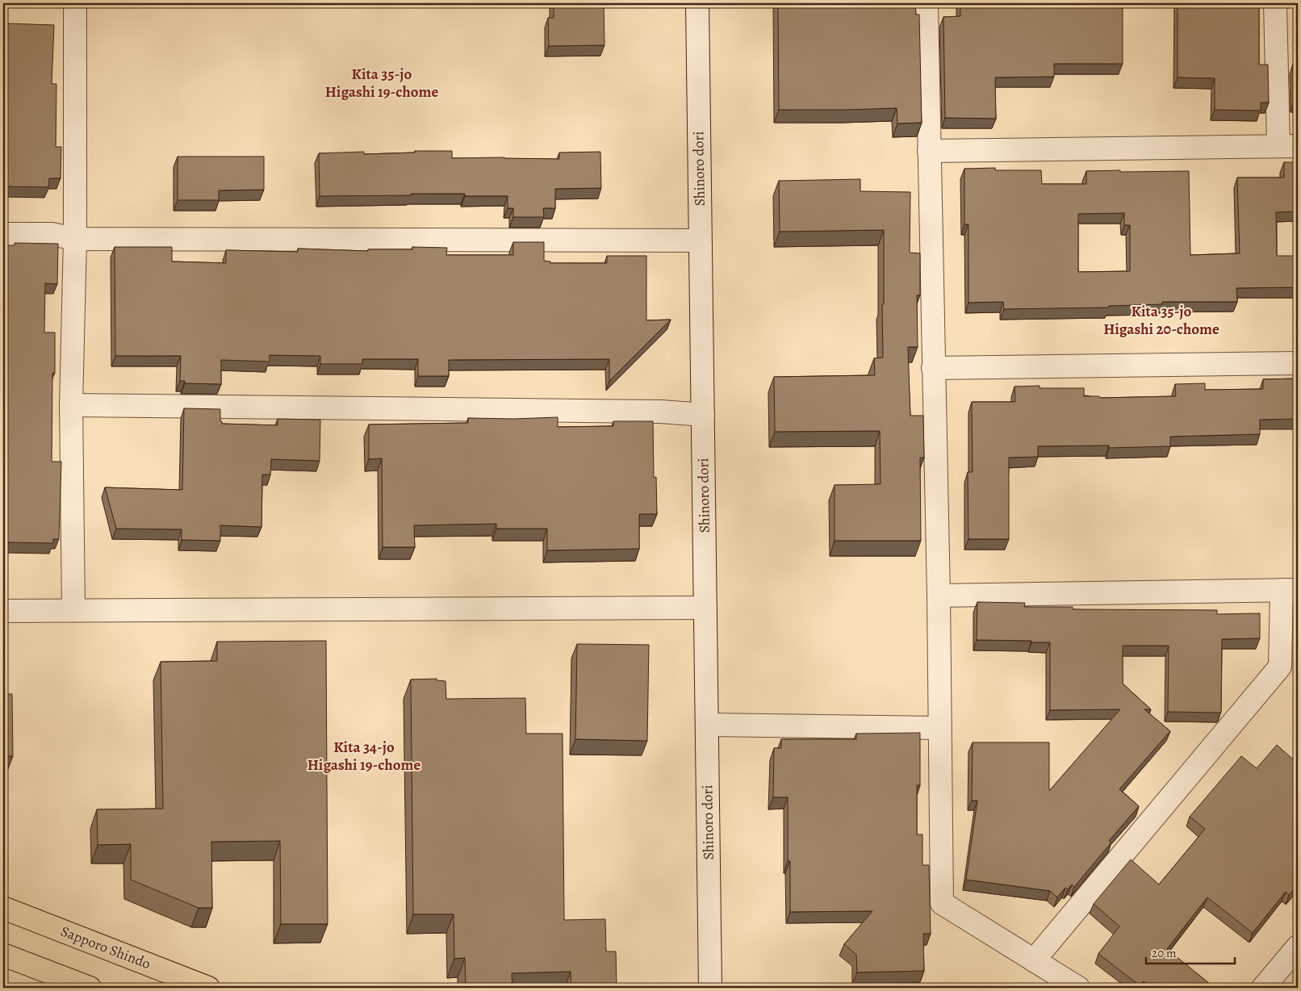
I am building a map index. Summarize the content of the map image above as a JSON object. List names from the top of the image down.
{
  "streets": {
    "highway": ["Sapporo Shindo"],
    "street": ["Shinoro dori"]
  },
  "districts": ["Kita 35-jo Higashi 19-chome", "Kita 35-jo Higashi 20-chome", "Kita 34-jo Higashi 19-chome"],
  "scale_bar": "20 m"
}
